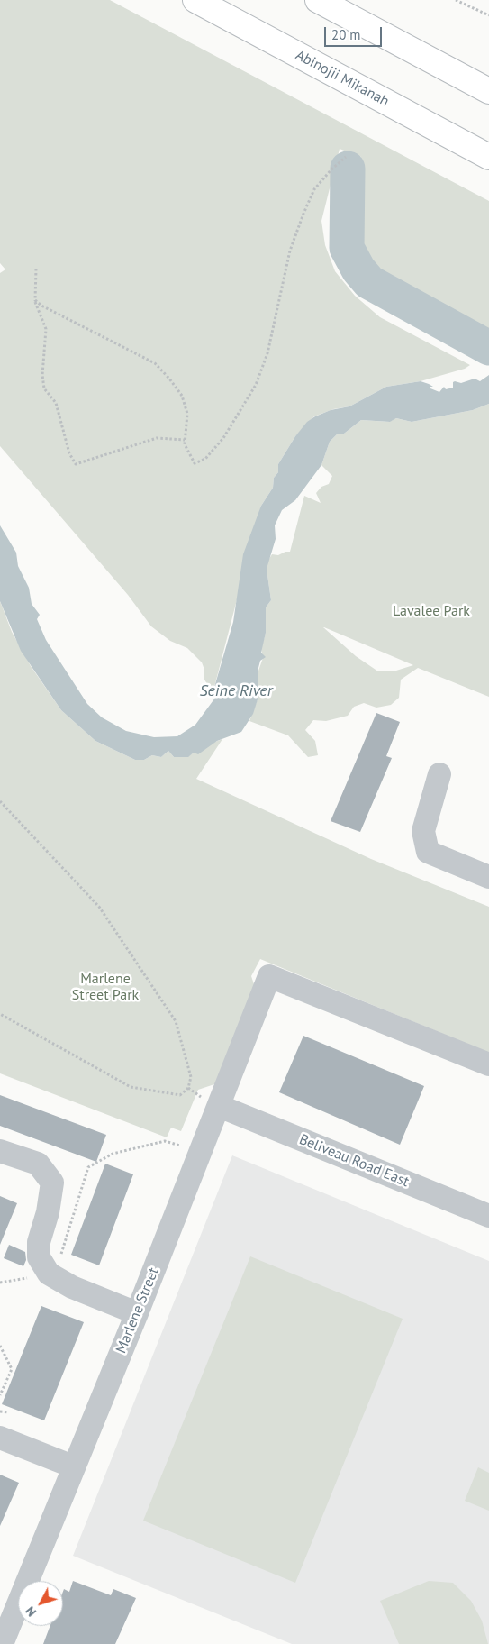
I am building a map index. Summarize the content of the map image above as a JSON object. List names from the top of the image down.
{
  "streets": {
    "main road": ["Abinojii Mikanah"],
    "street": ["Beliveau Road East", "Marlene Street"]
  },
  "crossings": [
    ["Beliveau Road East", "Marlene Street"]
  ],
  "water": ["Seine River"],
  "parks": ["Lavalee Park", "Marlene Street Park"],
  "scale_bar": "20 m",
  "north": "bottom left"
}
